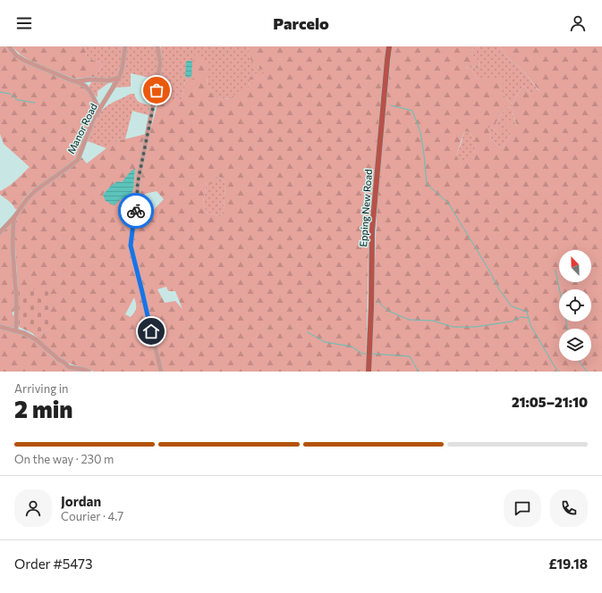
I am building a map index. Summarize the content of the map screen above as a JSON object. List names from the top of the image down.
{
  "streets": {
    "main road": ["Epping New Road"],
    "street": ["Manor Road"]
  },
  "north": "top left",
  "page": {
    "header": "Parcelo",
    "heading": ["2 min", "Arriving in", "21:05–21:10"],
    "panel": [
      "Jordan",
      "Courier · 4.7",
      "Order #5473",
      "£19.18"
    ],
    "bar": "On the way · 230 m"
  }
}
